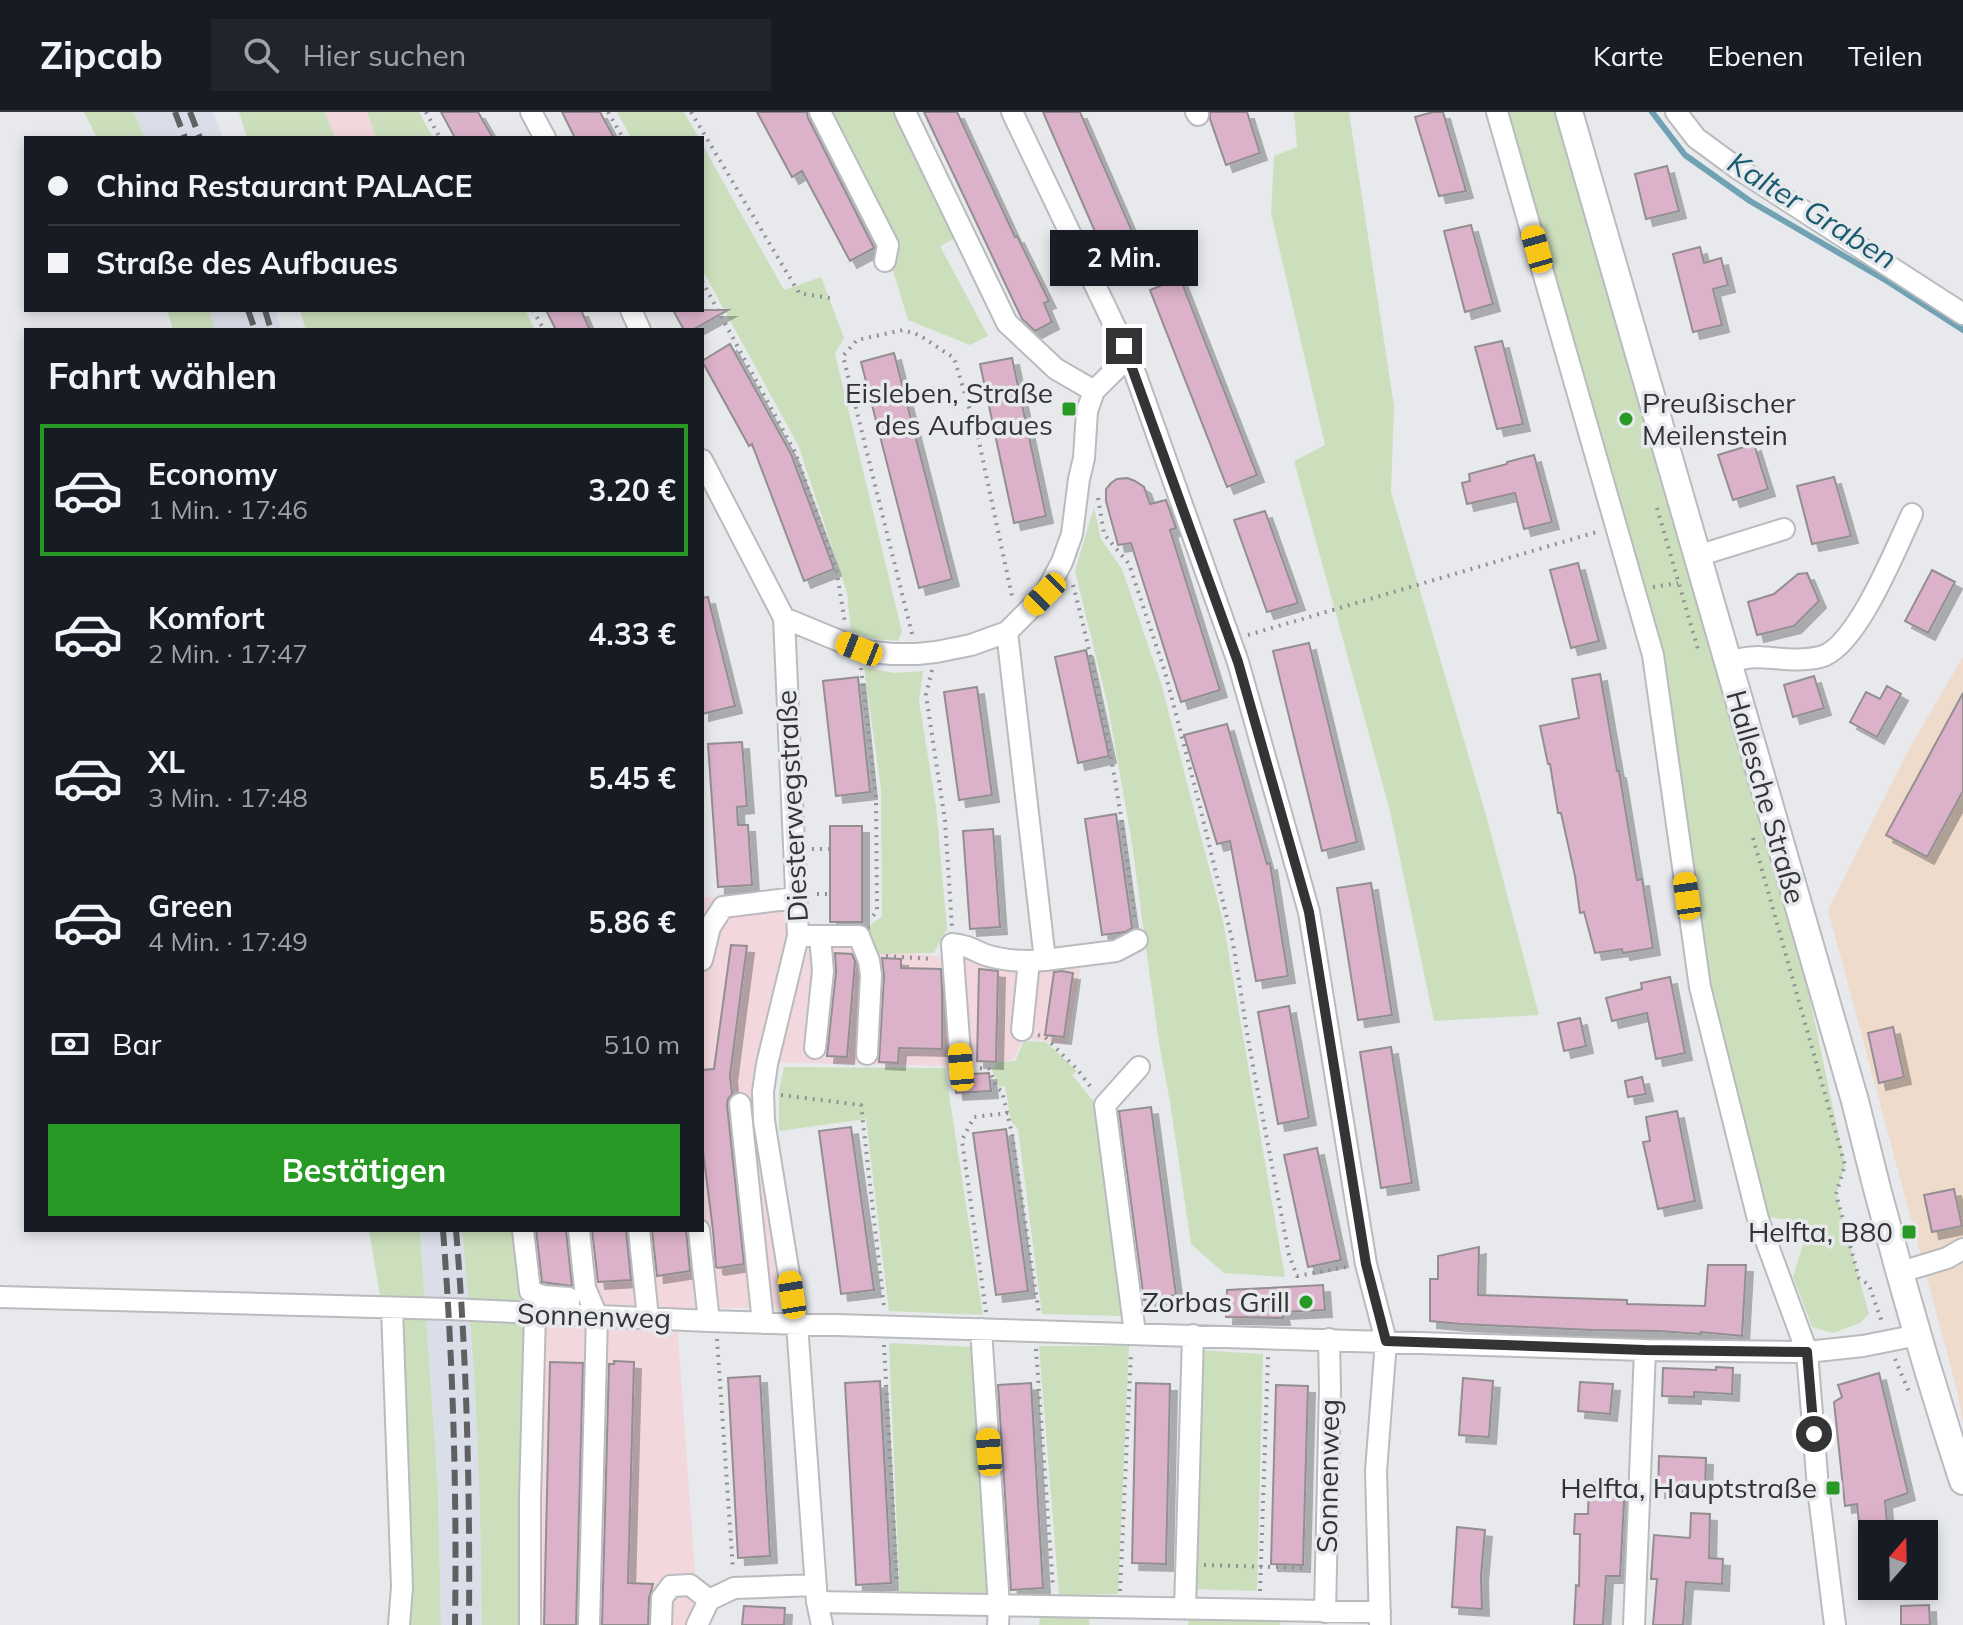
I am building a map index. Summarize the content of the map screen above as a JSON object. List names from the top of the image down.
{
  "streets": {
    "main road": ["Hallesche Straße"],
    "street": ["Diesterwegstraße", "Sonnenweg"]
  },
  "crossings": [
    ["Hallesche Straße", "Sonnenweg"],
    ["Diesterwegstraße", "Sonnenweg"]
  ],
  "water": ["Kalter Graben"],
  "places": {
    "transit": ["Eisleben, Straße des Aufbaues", "Helfta, B80", "Helfta, Hauptstraße"],
    "other": ["Preußischer Meilenstein", "Zorbas Grill"]
  },
  "north": "top",
  "page": {
    "header": "Zipcab",
    "search": "Hier suchen",
    "nav": ["Karte", "Ebenen", "Teilen"],
    "banner": ["China Restaurant PALACE", "Straße des Aufbaues"],
    "bubble": "2 Min.",
    "heading": "Fahrt wählen",
    "list": [
      {
        "name": "Economy",
        "note": "1 Min. · 17:46",
        "value": "3.20 €"
      },
      {
        "name": "Komfort",
        "note": "2 Min. · 17:47",
        "value": "4.33 €"
      },
      {
        "name": "XL",
        "note": "3 Min. · 17:48",
        "value": "5.45 €"
      },
      {
        "name": "Green",
        "note": "4 Min. · 17:49",
        "value": "5.86 €"
      }
    ],
    "pay": ["Bar", "510 m"],
    "buttons": "Bestätigen"
  }
}
